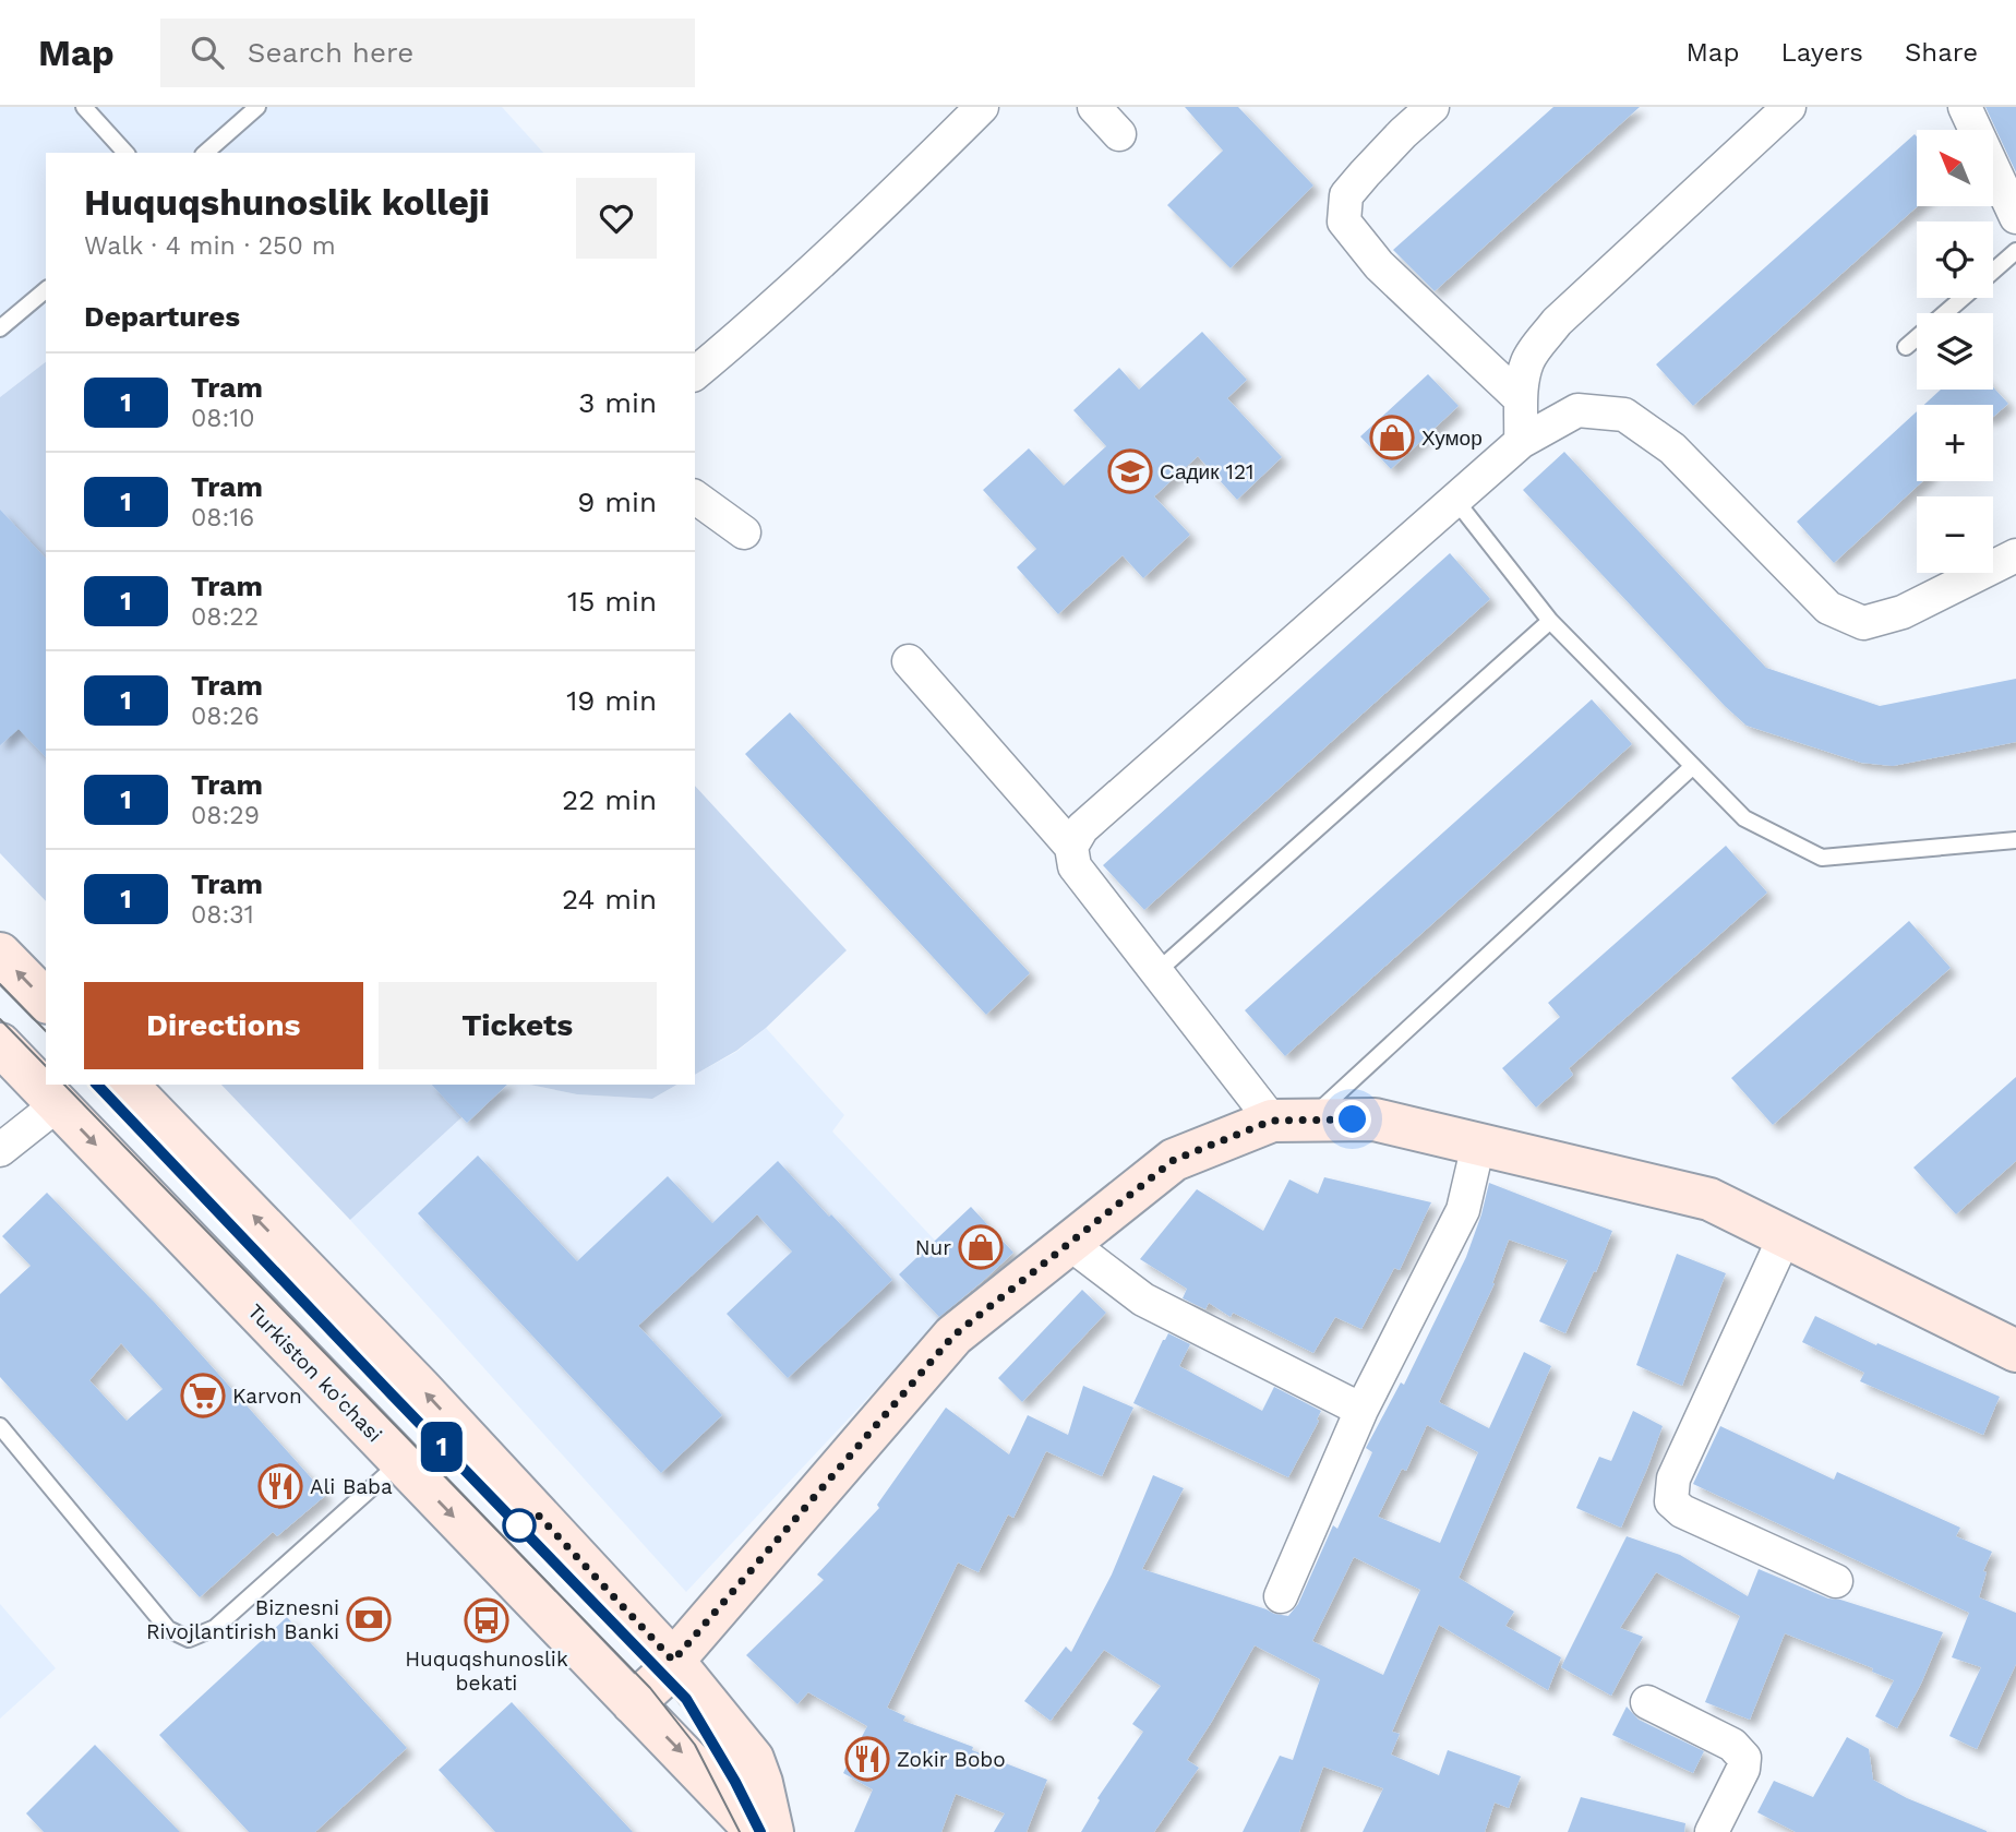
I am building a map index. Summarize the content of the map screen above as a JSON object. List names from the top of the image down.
{
  "streets": {
    "main road": ["Turkiston ko'chasi"]
  },
  "places": {
    "shop": ["Хумор", "Nur"],
    "school or university": ["Садик 121"],
    "supermarket": ["Karvon"],
    "restaurant": ["Ali Baba", "Zokir Bobo"],
    "bank": ["Biznesni Rivojlantirish Banki"],
    "bus stop": ["Huquqshunoslik bekati"]
  },
  "lines": ["tram line 1"],
  "north": "top left",
  "page": {
    "header": "Map",
    "search": "Search here",
    "nav": ["Map", "Layers", "Share"],
    "on_map": "1",
    "map_buttons": ["+", "−"],
    "heading": [
      ["Huquqshunoslik kolleji", "Walk · 4 min · 250 m"],
      "Departures"
    ],
    "list": [
      {
        "mark": "1",
        "name": "Tram",
        "note": "08:10",
        "value": "3 min"
      },
      {
        "mark": "1",
        "name": "Tram",
        "note": "08:16",
        "value": "9 min"
      },
      {
        "mark": "1",
        "name": "Tram",
        "note": "08:22",
        "value": "15 min"
      },
      {
        "mark": "1",
        "name": "Tram",
        "note": "08:26",
        "value": "19 min"
      },
      {
        "mark": "1",
        "name": "Tram",
        "note": "08:29",
        "value": "22 min"
      },
      {
        "mark": "1",
        "name": "Tram",
        "note": "08:31",
        "value": "24 min"
      }
    ],
    "buttons": ["Directions", "Tickets"]
  }
}
